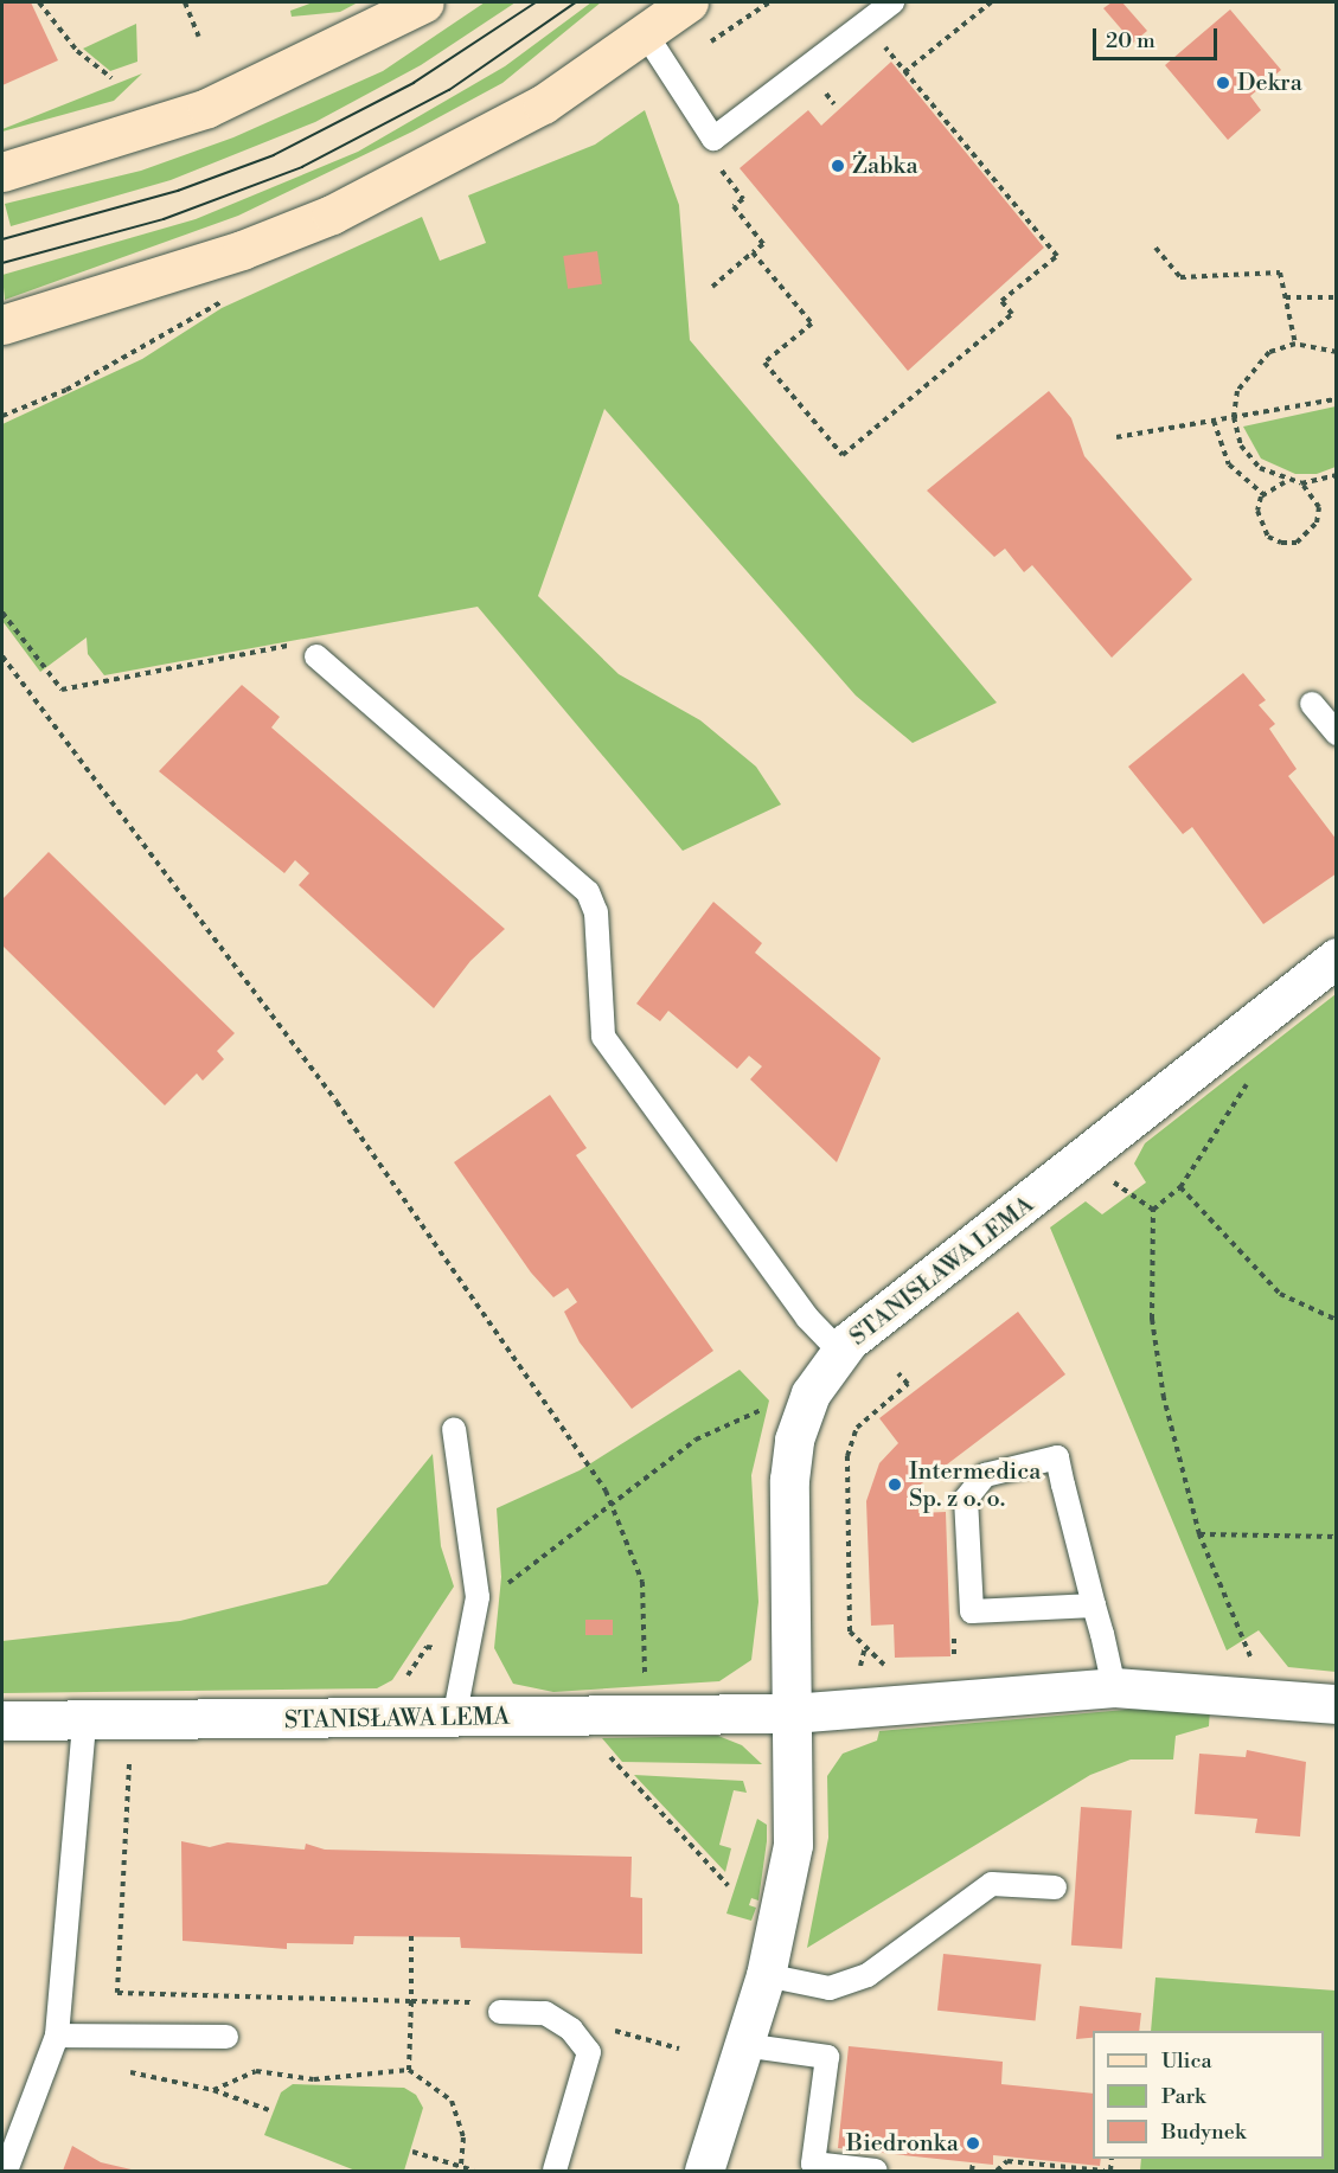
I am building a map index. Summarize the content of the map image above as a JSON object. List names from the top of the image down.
{
  "streets": {
    "street": ["STANISŁAWA LEMA"]
  },
  "places": [
    "Dekra",
    "Żabka",
    "Intermedica Sp. z o. o.",
    "Biedronka"
  ],
  "legend": ["Ulica", "Park", "Budynek"],
  "scale_bar": "20 m"
}
